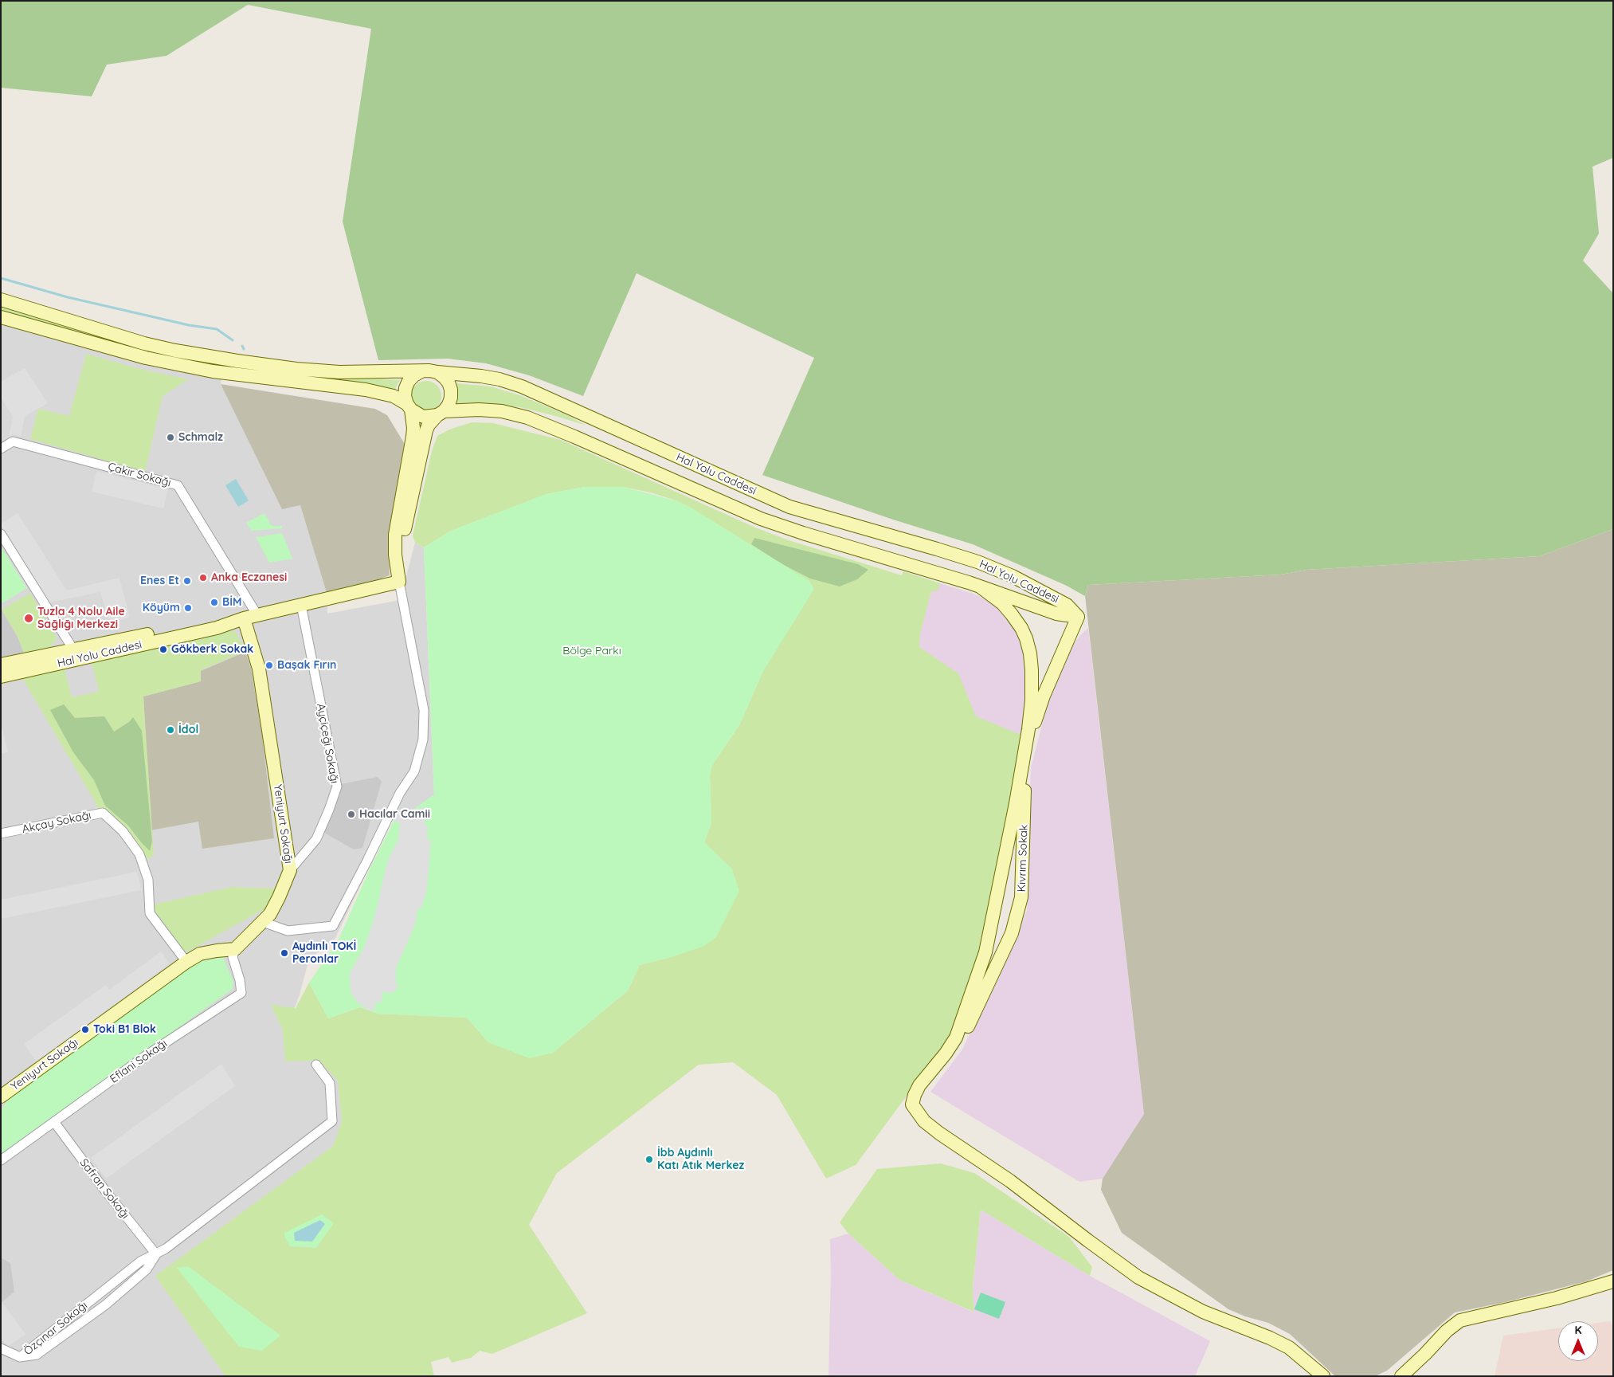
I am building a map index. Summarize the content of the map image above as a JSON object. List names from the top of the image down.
{
  "streets": {
    "street": [
      "Hal Yolu Caddesi",
      "Çakır Sokağı",
      "Ayçiçeği Sokağı",
      "Akçay Sokağı",
      "Yeniyurt Sokağı",
      "Kıvrım Sokak",
      "Eflani Sokağı",
      "Safran Sokağı",
      "Özçınar Sokağı"
    ]
  },
  "crossings": [
    ["Hal Yolu Caddesi", "Çakır Sokağı"],
    ["Hal Yolu Caddesi", "Ayçiçeği Sokağı"],
    ["Hal Yolu Caddesi", "Yeniyurt Sokağı"],
    ["Hal Yolu Caddesi", "Kıvrım Sokak"],
    ["Ayçiçeği Sokağı", "Yeniyurt Sokağı"],
    ["Akçay Sokağı", "Yeniyurt Sokağı"],
    ["Yeniyurt Sokağı", "Eflani Sokağı"],
    ["Eflani Sokağı", "Safran Sokağı"],
    ["Safran Sokağı", "Özçınar Sokağı"]
  ],
  "parks": ["Bölge Parkı"],
  "places": [
    "Schmalz",
    "Anka Eczanesi",
    "Enes Et",
    "BİM",
    "Köyüm",
    "Tuzla 4 Nolu Aile Sağlığı Merkezi",
    "Gökberk Sokak",
    "Başak Fırın",
    "İdol",
    "Hacılar Camii",
    "Aydınlı TOKİ Peronlar",
    "Toki B1 Blok",
    "İbb Aydınlı Katı Atık Merkez"
  ],
  "north": "top"
}
